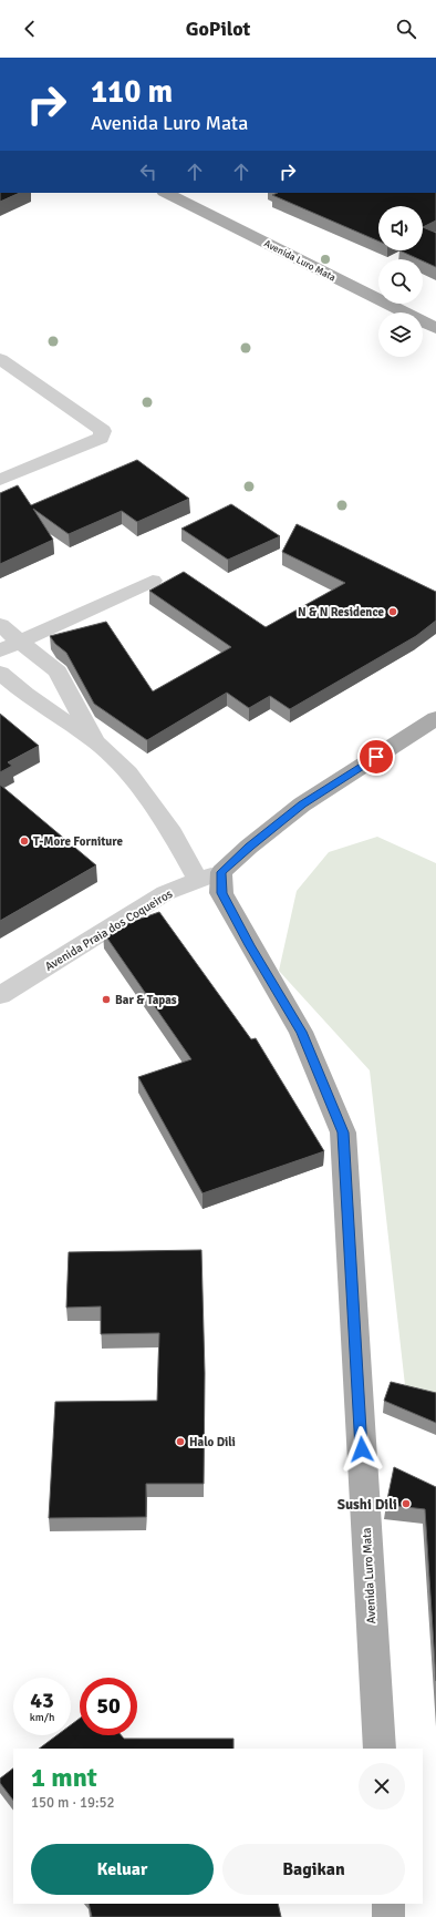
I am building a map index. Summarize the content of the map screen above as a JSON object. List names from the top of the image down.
{
  "streets": {
    "main road": ["Avenida Luro Mata"],
    "street": ["Avenida Praia dos Coqueiros"]
  },
  "crossings": [
    ["Avenida Luro Mata", "Avenida Praia dos Coqueiros"]
  ],
  "places": [
    "N & N Residence",
    "T-More Forniture",
    "Bar & Tapas",
    "Halo Dili",
    "Sushi Dili"
  ],
  "page": {
    "header": "GoPilot",
    "turn": ["110 m", "Avenida Luro Mata"],
    "speed": "43 km/h",
    "limit": "50",
    "heading": ["1 mnt", "150 m · 19:52"],
    "buttons": ["Keluar", "Bagikan"]
  }
}
